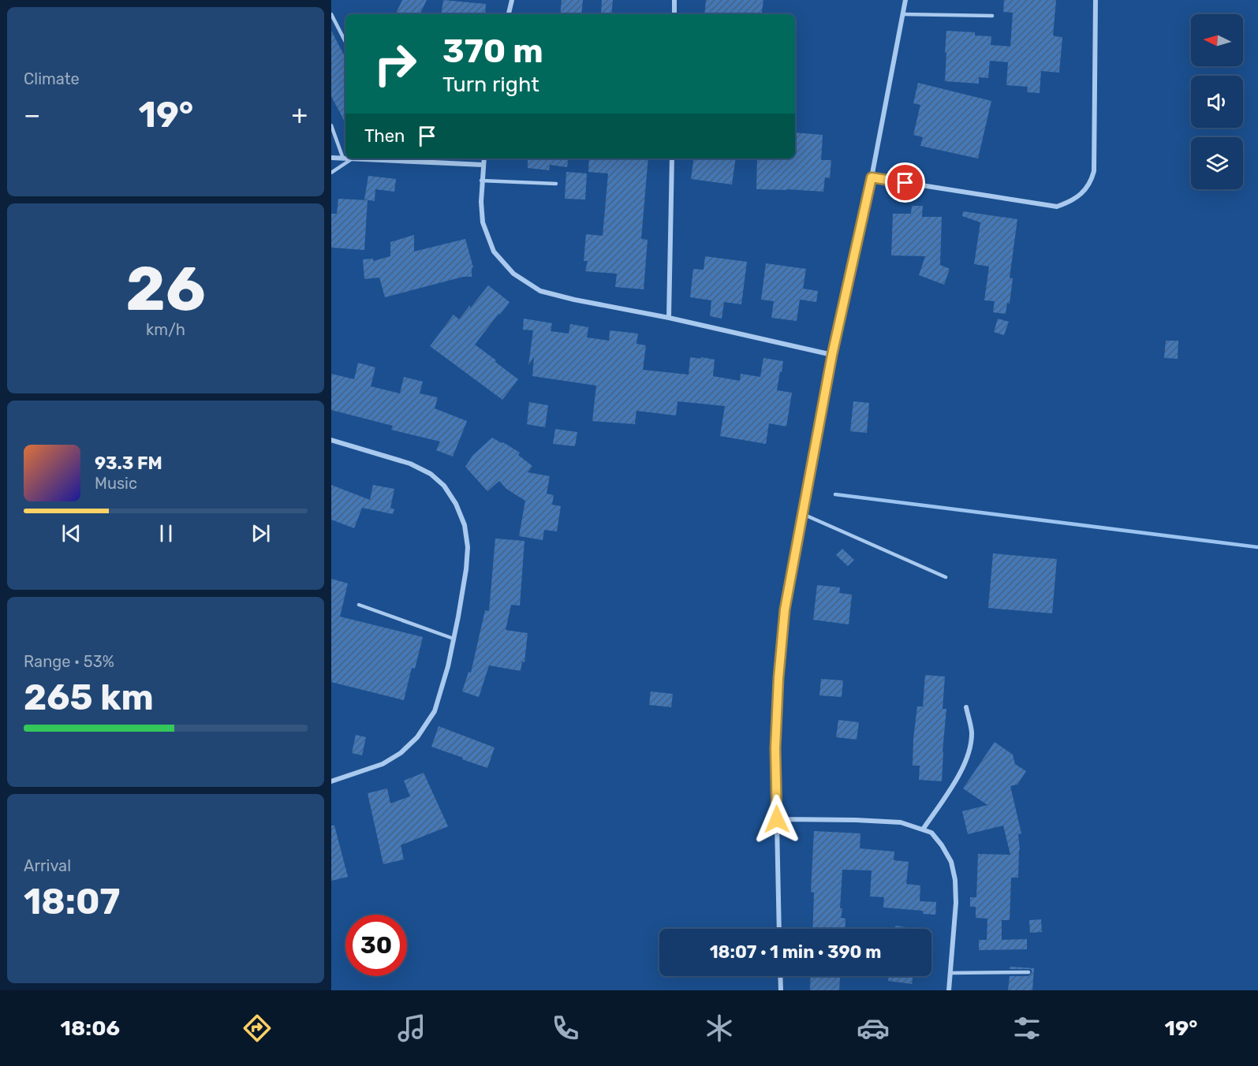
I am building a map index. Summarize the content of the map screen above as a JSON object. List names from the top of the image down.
{
  "north": "left",
  "page": {
    "tile": [
      "Climate",
      ["26", "km/h"],
      ["Range · 53%", "265 km"],
      ["Arrival", "18:07"]
    ],
    "turn": ["370 m", "Turn right"],
    "heat": ["−", "19°", "+"],
    "then": "Then",
    "song": ["93.3 FM", "Music"],
    "limit": "30",
    "trip": "18:07 · 1 min · 390 m",
    "tabs": ["18:06", "19°"]
  }
}
